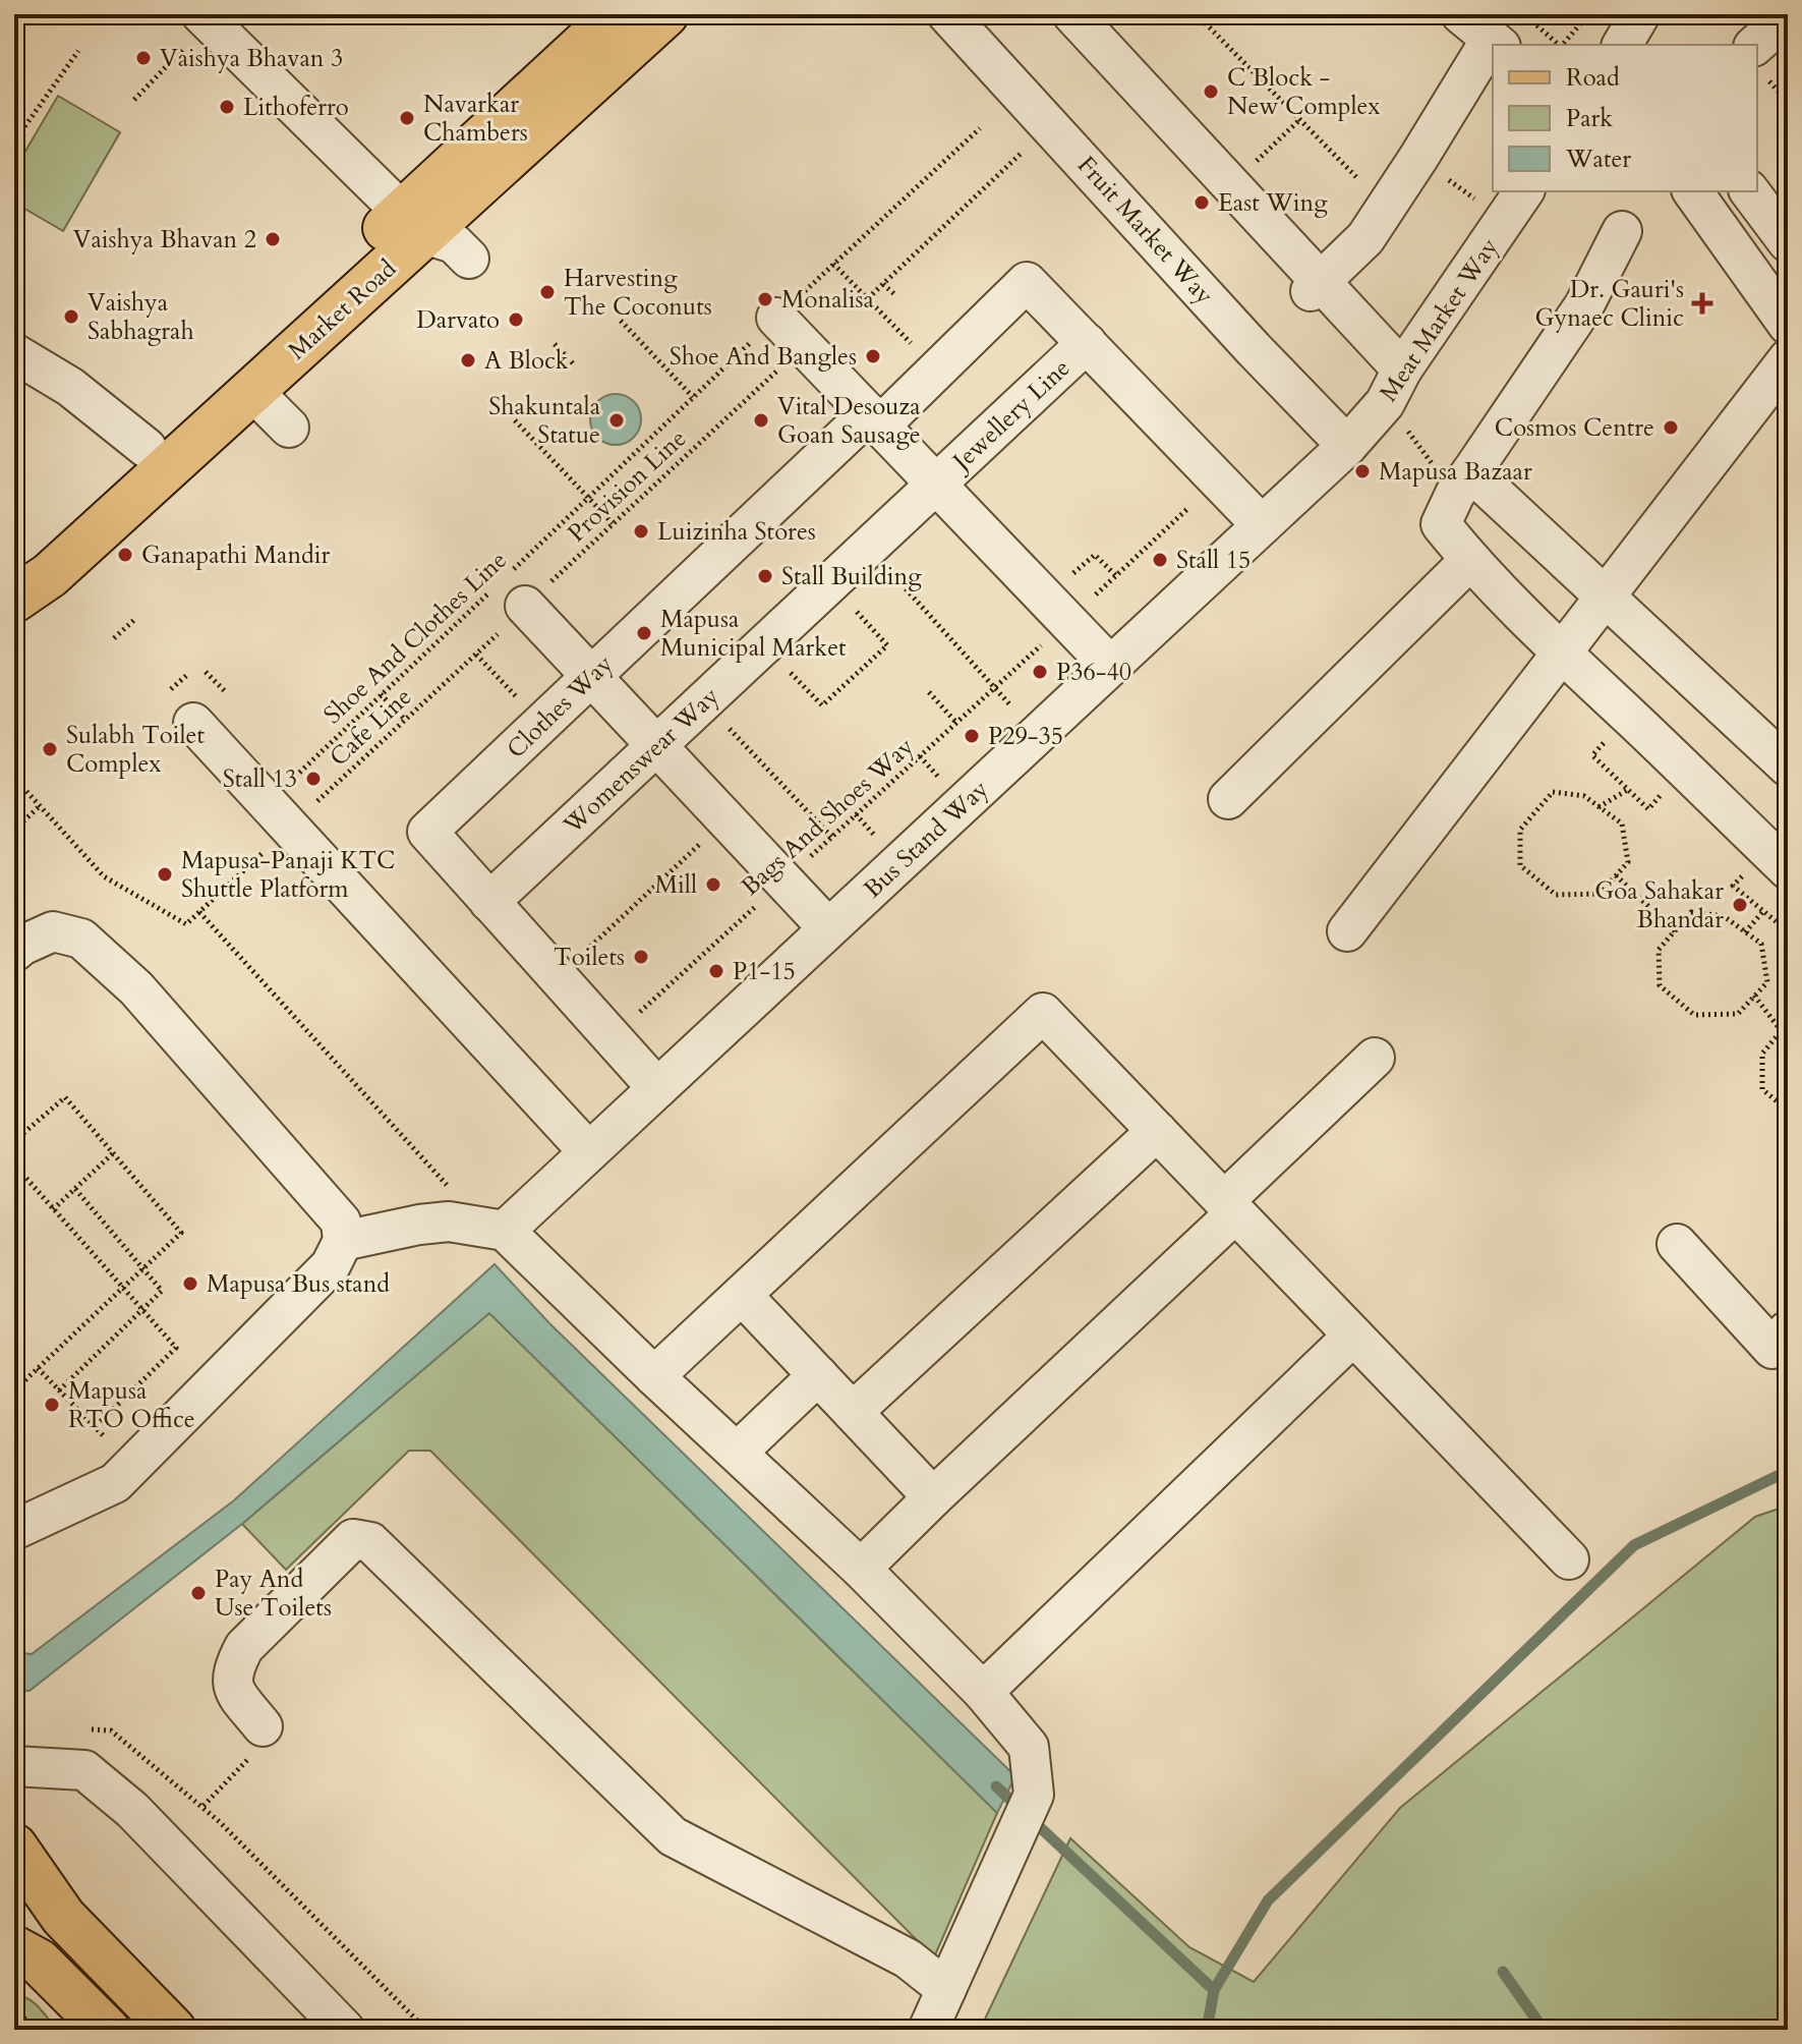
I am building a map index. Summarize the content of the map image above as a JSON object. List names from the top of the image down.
{
  "streets": {
    "main road": ["Market Road"],
    "street": [
      "Fruit Market Way",
      "Meat Market Way",
      "Jewellery Line",
      "Clothes Way",
      "Womenswear Way",
      "Bus Stand Way"
    ],
    "path": [
      "Provision Line",
      "Shoe And Clothes Line",
      "Cafe Line",
      "Bags And Shoes Way"
    ]
  },
  "crossings": [
    ["Fruit Market Way", "Meat Market Way"],
    ["Fruit Market Way", "Bus Stand Way"],
    ["Meat Market Way", "Bus Stand Way"],
    ["Jewellery Line", "Clothes Way"],
    ["Jewellery Line", "Womenswear Way"],
    ["Provision Line", "Shoe And Clothes Line"],
    ["Provision Line", "Cafe Line"],
    ["Shoe And Clothes Line", "Cafe Line"],
    ["Clothes Way", "Womenswear Way"]
  ],
  "places": {
    "other": [
      "Vaishya Bhavan 3",
      "C Block - New Complex",
      "Lithoferro",
      "Navarkar Chambers",
      "East Wing",
      "Vaishya Bhavan 2",
      "Harvesting The Coconuts",
      "Monalisa",
      "Vaishya Sabhagrah",
      "Darvato",
      "Shoe And Bangles",
      "A Block",
      "Shakuntala Statue",
      "Vital Desouza Goan Sausage",
      "Cosmos Centre",
      "Mapusa Bazaar",
      "Luizinha Stores",
      "Ganapathi Mandir",
      "Stall 15",
      "Stall Building",
      "Mapusa Municipal Market",
      "P36-40",
      "P29-35",
      "Sulabh Toilet Complex",
      "Stall 13",
      "Mapusa-Panaji KTC Shuttle Platform",
      "Mill",
      "Goa Sahakar Bhandar",
      "Toilets",
      "P1-15",
      "Mapusa Bus stand",
      "Mapusa RTO Office",
      "Pay And Use Toilets"
    ],
    "health": ["Dr. Gauri's Gynaec Clinic"]
  },
  "legend": ["Road", "Park", "Water"]
}
